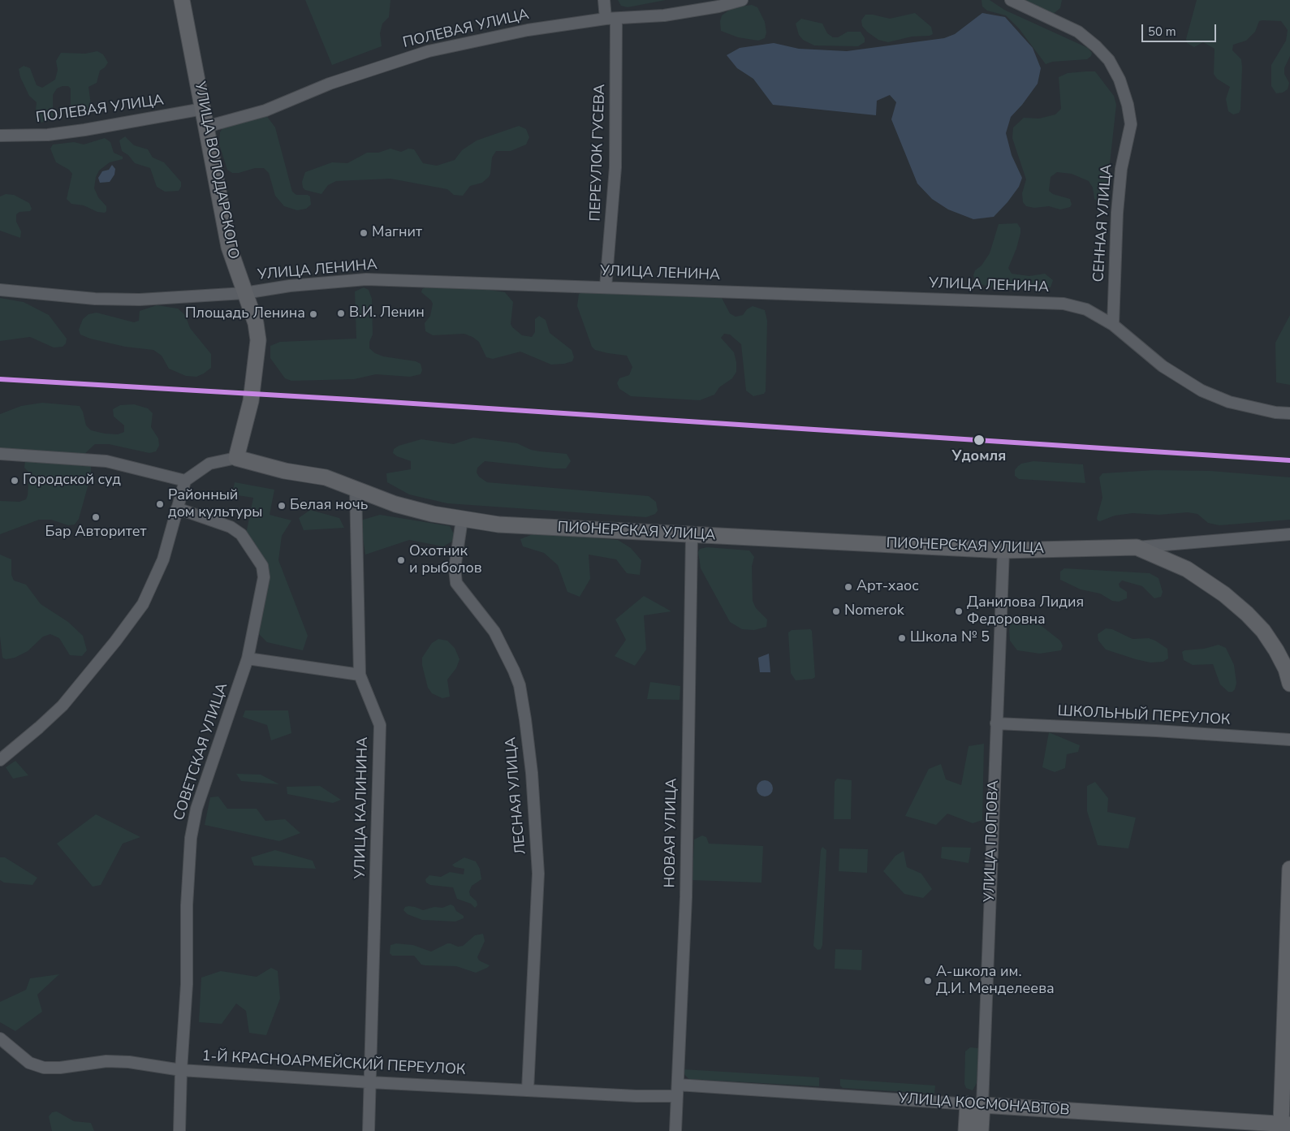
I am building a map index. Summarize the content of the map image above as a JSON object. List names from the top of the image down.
{
  "streets": {
    "street": [
      "ПОЛЕВАЯ УЛИЦА",
      "ПЕРЕУЛОК ГУСЕВА",
      "УЛИЦА ВОЛОДАРСКОГО",
      "СЕННАЯ УЛИЦА",
      "УЛИЦА ЛЕНИНА",
      "ПИОНЕРСКАЯ УЛИЦА",
      "ШКОЛЬНЫЙ ПЕРЕУЛОК",
      "СОВЕТСКАЯ УЛИЦА",
      "ЛЕСНАЯ УЛИЦА",
      "УЛИЦА КАЛИНИНА",
      "НОВАЯ УЛИЦА",
      "УЛИЦА ПОПОВА",
      "1-Й КРАСНОАРМЕЙСКИЙ ПЕРЕУЛОК",
      "УЛИЦА КОСМОНАВТОВ"
    ]
  },
  "crossings": [
    ["ПОЛЕВАЯ УЛИЦА", "ПЕРЕУЛОК ГУСЕВА"],
    ["ПОЛЕВАЯ УЛИЦА", "УЛИЦА ВОЛОДАРСКОГО"],
    ["ПЕРЕУЛОК ГУСЕВА", "УЛИЦА ЛЕНИНА"],
    ["УЛИЦА ВОЛОДАРСКОГО", "УЛИЦА ЛЕНИНА"],
    ["УЛИЦА ВОЛОДАРСКОГО", "ПИОНЕРСКАЯ УЛИЦА"],
    ["СЕННАЯ УЛИЦА", "УЛИЦА ЛЕНИНА"],
    ["ПИОНЕРСКАЯ УЛИЦА", "ЛЕСНАЯ УЛИЦА"],
    ["ПИОНЕРСКАЯ УЛИЦА", "УЛИЦА КАЛИНИНА"],
    ["ПИОНЕРСКАЯ УЛИЦА", "НОВАЯ УЛИЦА"],
    ["ПИОНЕРСКАЯ УЛИЦА", "УЛИЦА ПОПОВА"],
    ["ШКОЛЬНЫЙ ПЕРЕУЛОК", "УЛИЦА ПОПОВА"],
    ["СОВЕТСКАЯ УЛИЦА", "1-Й КРАСНОАРМЕЙСКИЙ ПЕРЕУЛОК"],
    ["ЛЕСНАЯ УЛИЦА", "1-Й КРАСНОАРМЕЙСКИЙ ПЕРЕУЛОК"],
    ["УЛИЦА КАЛИНИНА", "1-Й КРАСНОАРМЕЙСКИЙ ПЕРЕУЛОК"],
    ["НОВАЯ УЛИЦА", "1-Й КРАСНОАРМЕЙСКИЙ ПЕРЕУЛОК"],
    ["НОВАЯ УЛИЦА", "УЛИЦА КОСМОНАВТОВ"],
    ["УЛИЦА ПОПОВА", "УЛИЦА КОСМОНАВТОВ"],
    ["1-Й КРАСНОАРМЕЙСКИЙ ПЕРЕУЛОК", "УЛИЦА КОСМОНАВТОВ"]
  ],
  "places": [
    "Магнит",
    "В.И. Ленин",
    "Площадь Ленина",
    "Удомля",
    "Городской суд",
    "Районный дом культуры",
    "Белая ночь",
    "Бар Авторитет",
    "Охотник и рыболов",
    "Арт-хаос",
    "Nomerok",
    "Данилова Лидия Федоровна",
    "Школа № 5",
    "А-школа им. Д.И. Менделеева"
  ],
  "scale_bar": "50 m"
}
